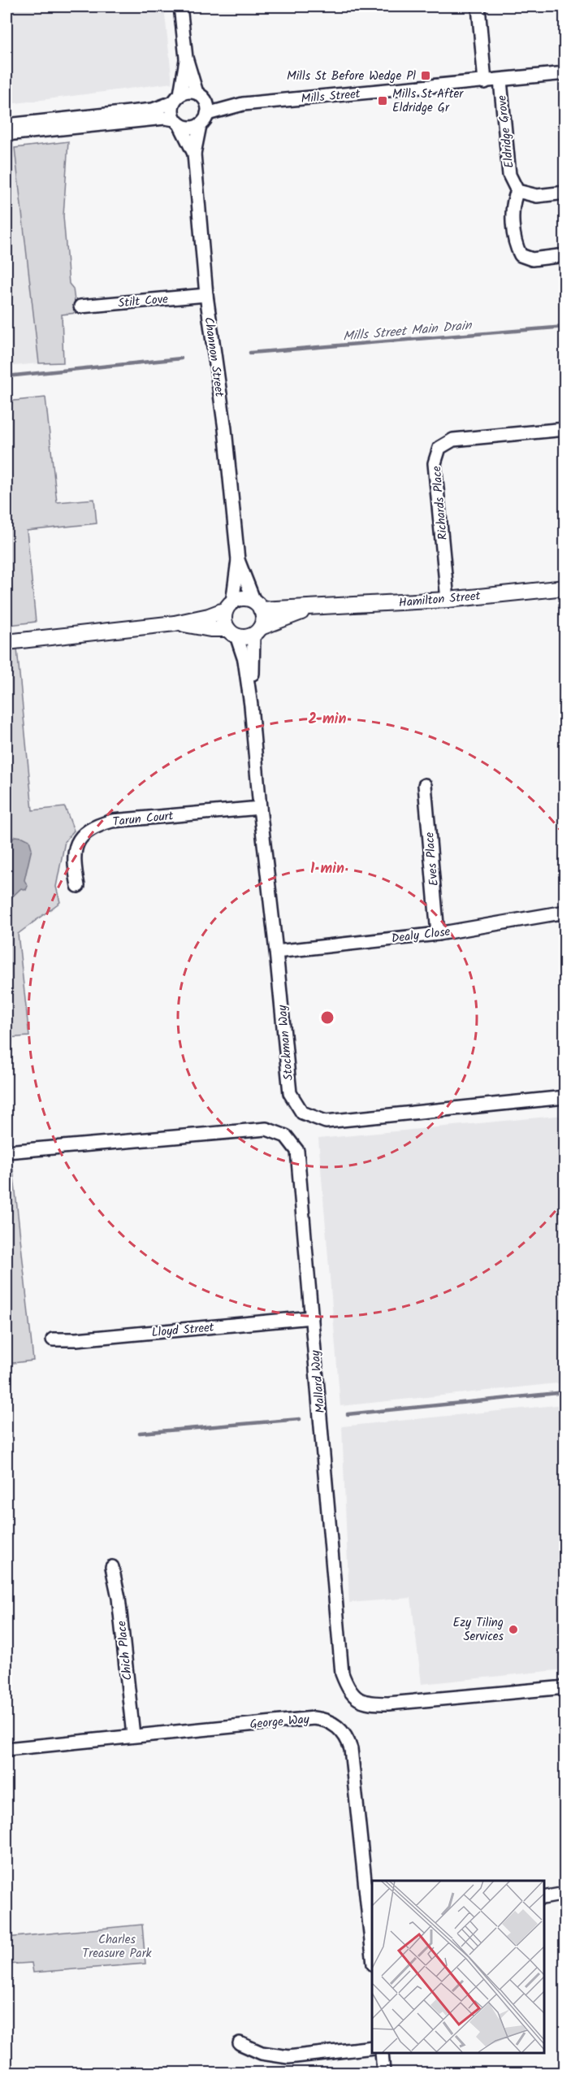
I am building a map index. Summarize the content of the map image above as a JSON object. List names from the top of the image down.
{
  "streets": {
    "main road": ["Hamilton Street"],
    "street": [
      "Mills Street",
      "Eldridge Grove",
      "Stilt Cove",
      "Channon Street",
      "Richards Place",
      "Tarun Court",
      "Eves Place",
      "Dealy Close",
      "Stockman Way",
      "Lloyd Street",
      "Mallard Way",
      "Chich Place",
      "George Way"
    ]
  },
  "crossings": [
    ["Mills Street", "Eldridge Grove"],
    ["Mills Street", "Channon Street"],
    ["Stilt Cove", "Channon Street"],
    ["Channon Street", "Hamilton Street"],
    ["Channon Street", "Stockman Way"],
    ["Richards Place", "Hamilton Street"],
    ["Hamilton Street", "Stockman Way"],
    ["Tarun Court", "Stockman Way"],
    ["Eves Place", "Dealy Close"],
    ["Dealy Close", "Stockman Way"],
    ["Lloyd Street", "Mallard Way"],
    ["Chich Place", "George Way"]
  ],
  "water": ["Mills Street Main Drain"],
  "parks": ["Charles Treasure Park"],
  "places": {
    "transit": ["Mills St Before Wedge Pl", "Mills St After Eldridge Gr"],
    "other": ["Ezy Tiling Services"]
  },
  "rings": ["2 min", "1 min"]
}
